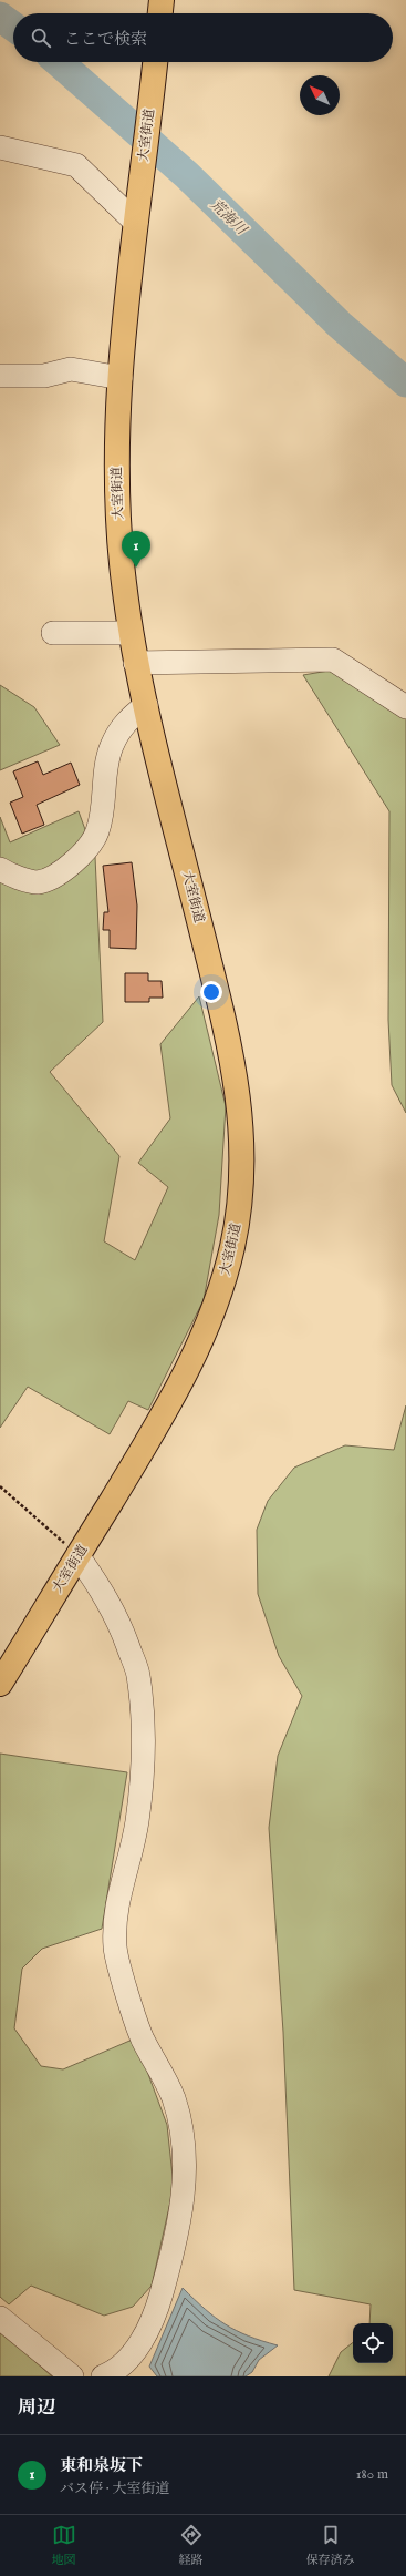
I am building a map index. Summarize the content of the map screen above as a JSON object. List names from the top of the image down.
{
  "streets": {
    "main road": ["大室街道"]
  },
  "water": ["荒海川"],
  "north": "top left",
  "page": {
    "search": "ここで検索",
    "pins": "1",
    "heading": "周辺",
    "list": [
      {
        "mark": "1",
        "name": "東和泉坂下",
        "note": "バス停 · 大室街道",
        "value": "180 m"
      }
    ],
    "nav": ["地図", "経路", "保存済み"]
  }
}
